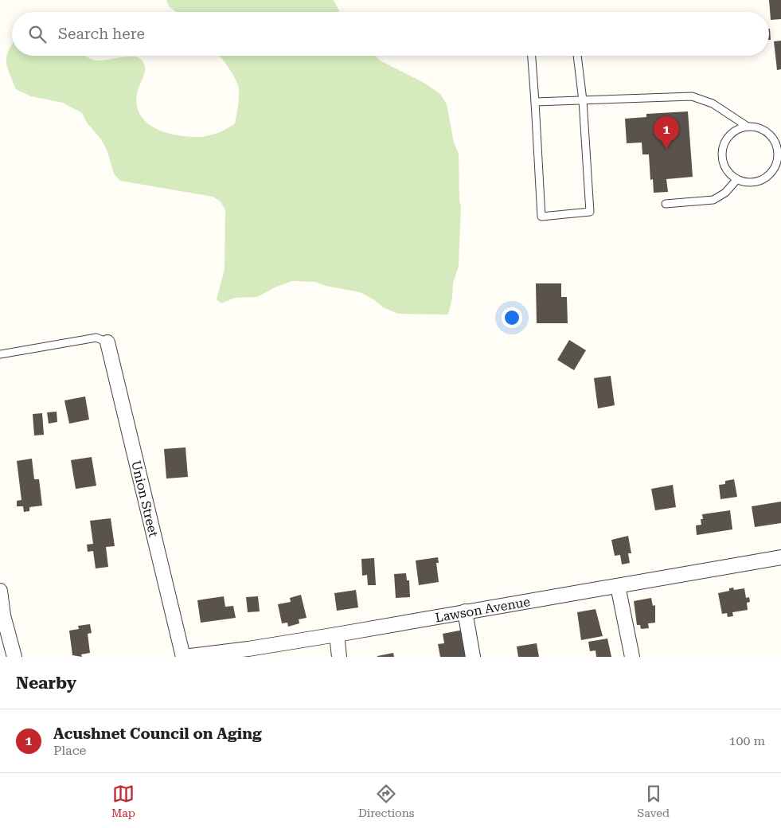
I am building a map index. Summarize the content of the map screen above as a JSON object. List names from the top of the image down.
{
  "streets": {
    "street": ["Union Street", "Lawson Avenue"]
  },
  "crossings": [
    ["Union Street", "Lawson Avenue"]
  ],
  "page": {
    "search": "Search here",
    "pins": "1",
    "heading": "Nearby",
    "list": [
      {
        "mark": "1",
        "name": "Acushnet Council on Aging",
        "note": "Place",
        "value": "100 m"
      }
    ],
    "nav": ["Map", "Directions", "Saved"]
  }
}
